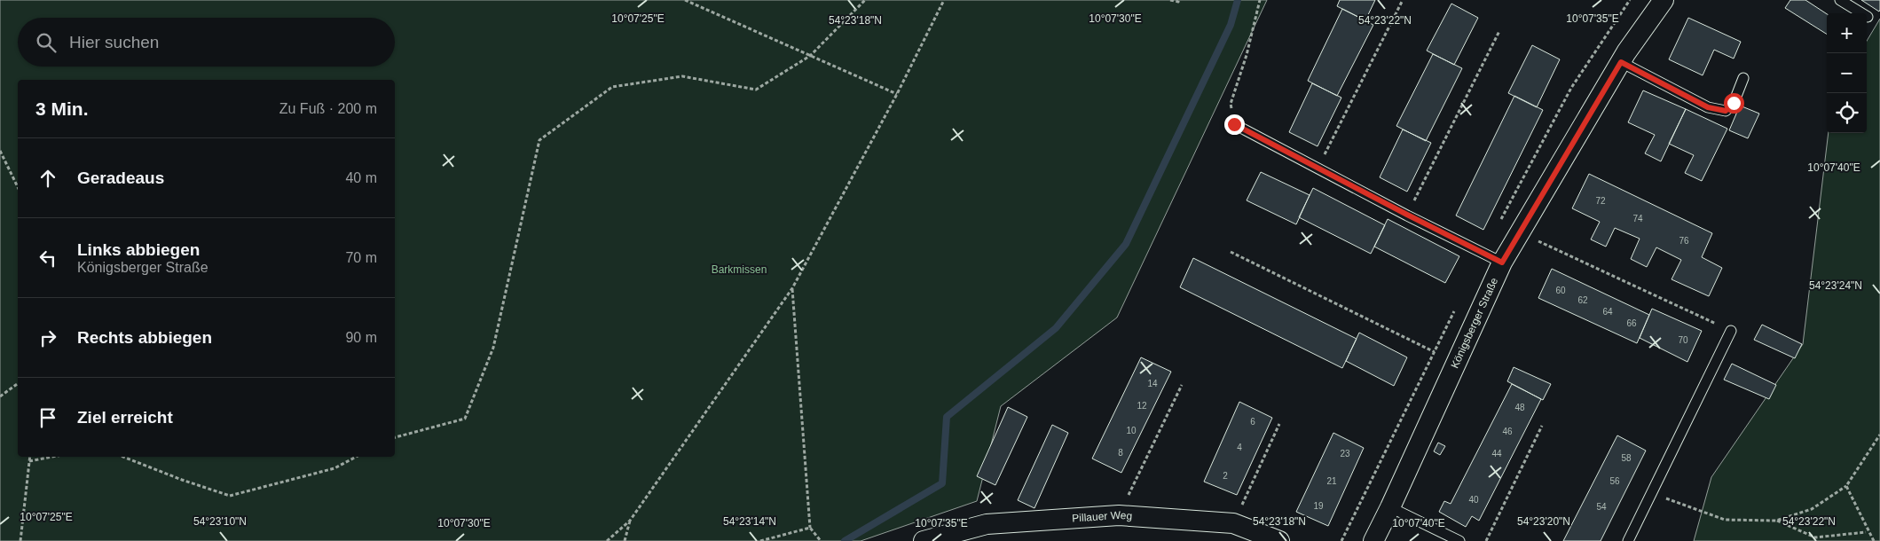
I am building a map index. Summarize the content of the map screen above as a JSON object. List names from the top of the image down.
{
  "streets": {
    "street": ["Königsberger Straße", "Pillauer Weg"]
  },
  "parks": ["Barkmissen"],
  "house_numbers": [
    "72",
    "74",
    "76",
    "60",
    "62",
    "64",
    "66",
    "70",
    "14",
    "12",
    "48",
    "6",
    "10",
    "46",
    "4",
    "8",
    "23",
    "44",
    "58",
    "2",
    "21",
    "56",
    "40",
    "19",
    "54"
  ],
  "page": {
    "map_buttons": ["+", "−"],
    "search": "Hier suchen",
    "heading": ["3 Min.", "Zu Fuß · 200 m"],
    "list": [
      ["Geradeaus", "40 m"],
      ["Links abbiegen", "Königsberger Straße", "70 m"],
      ["Rechts abbiegen", "90 m"],
      "Ziel erreicht"
    ]
  },
  "coordinates": [
    "10°07'25\"E",
    "10°07'30\"E",
    "10°07'35\"E",
    "54°23'18\"N",
    "54°23'22\"N",
    "10°07'40\"E",
    "54°23'24\"N",
    "54°23'10\"N",
    "54°23'14\"N",
    "54°23'20\"N"
  ]
}
